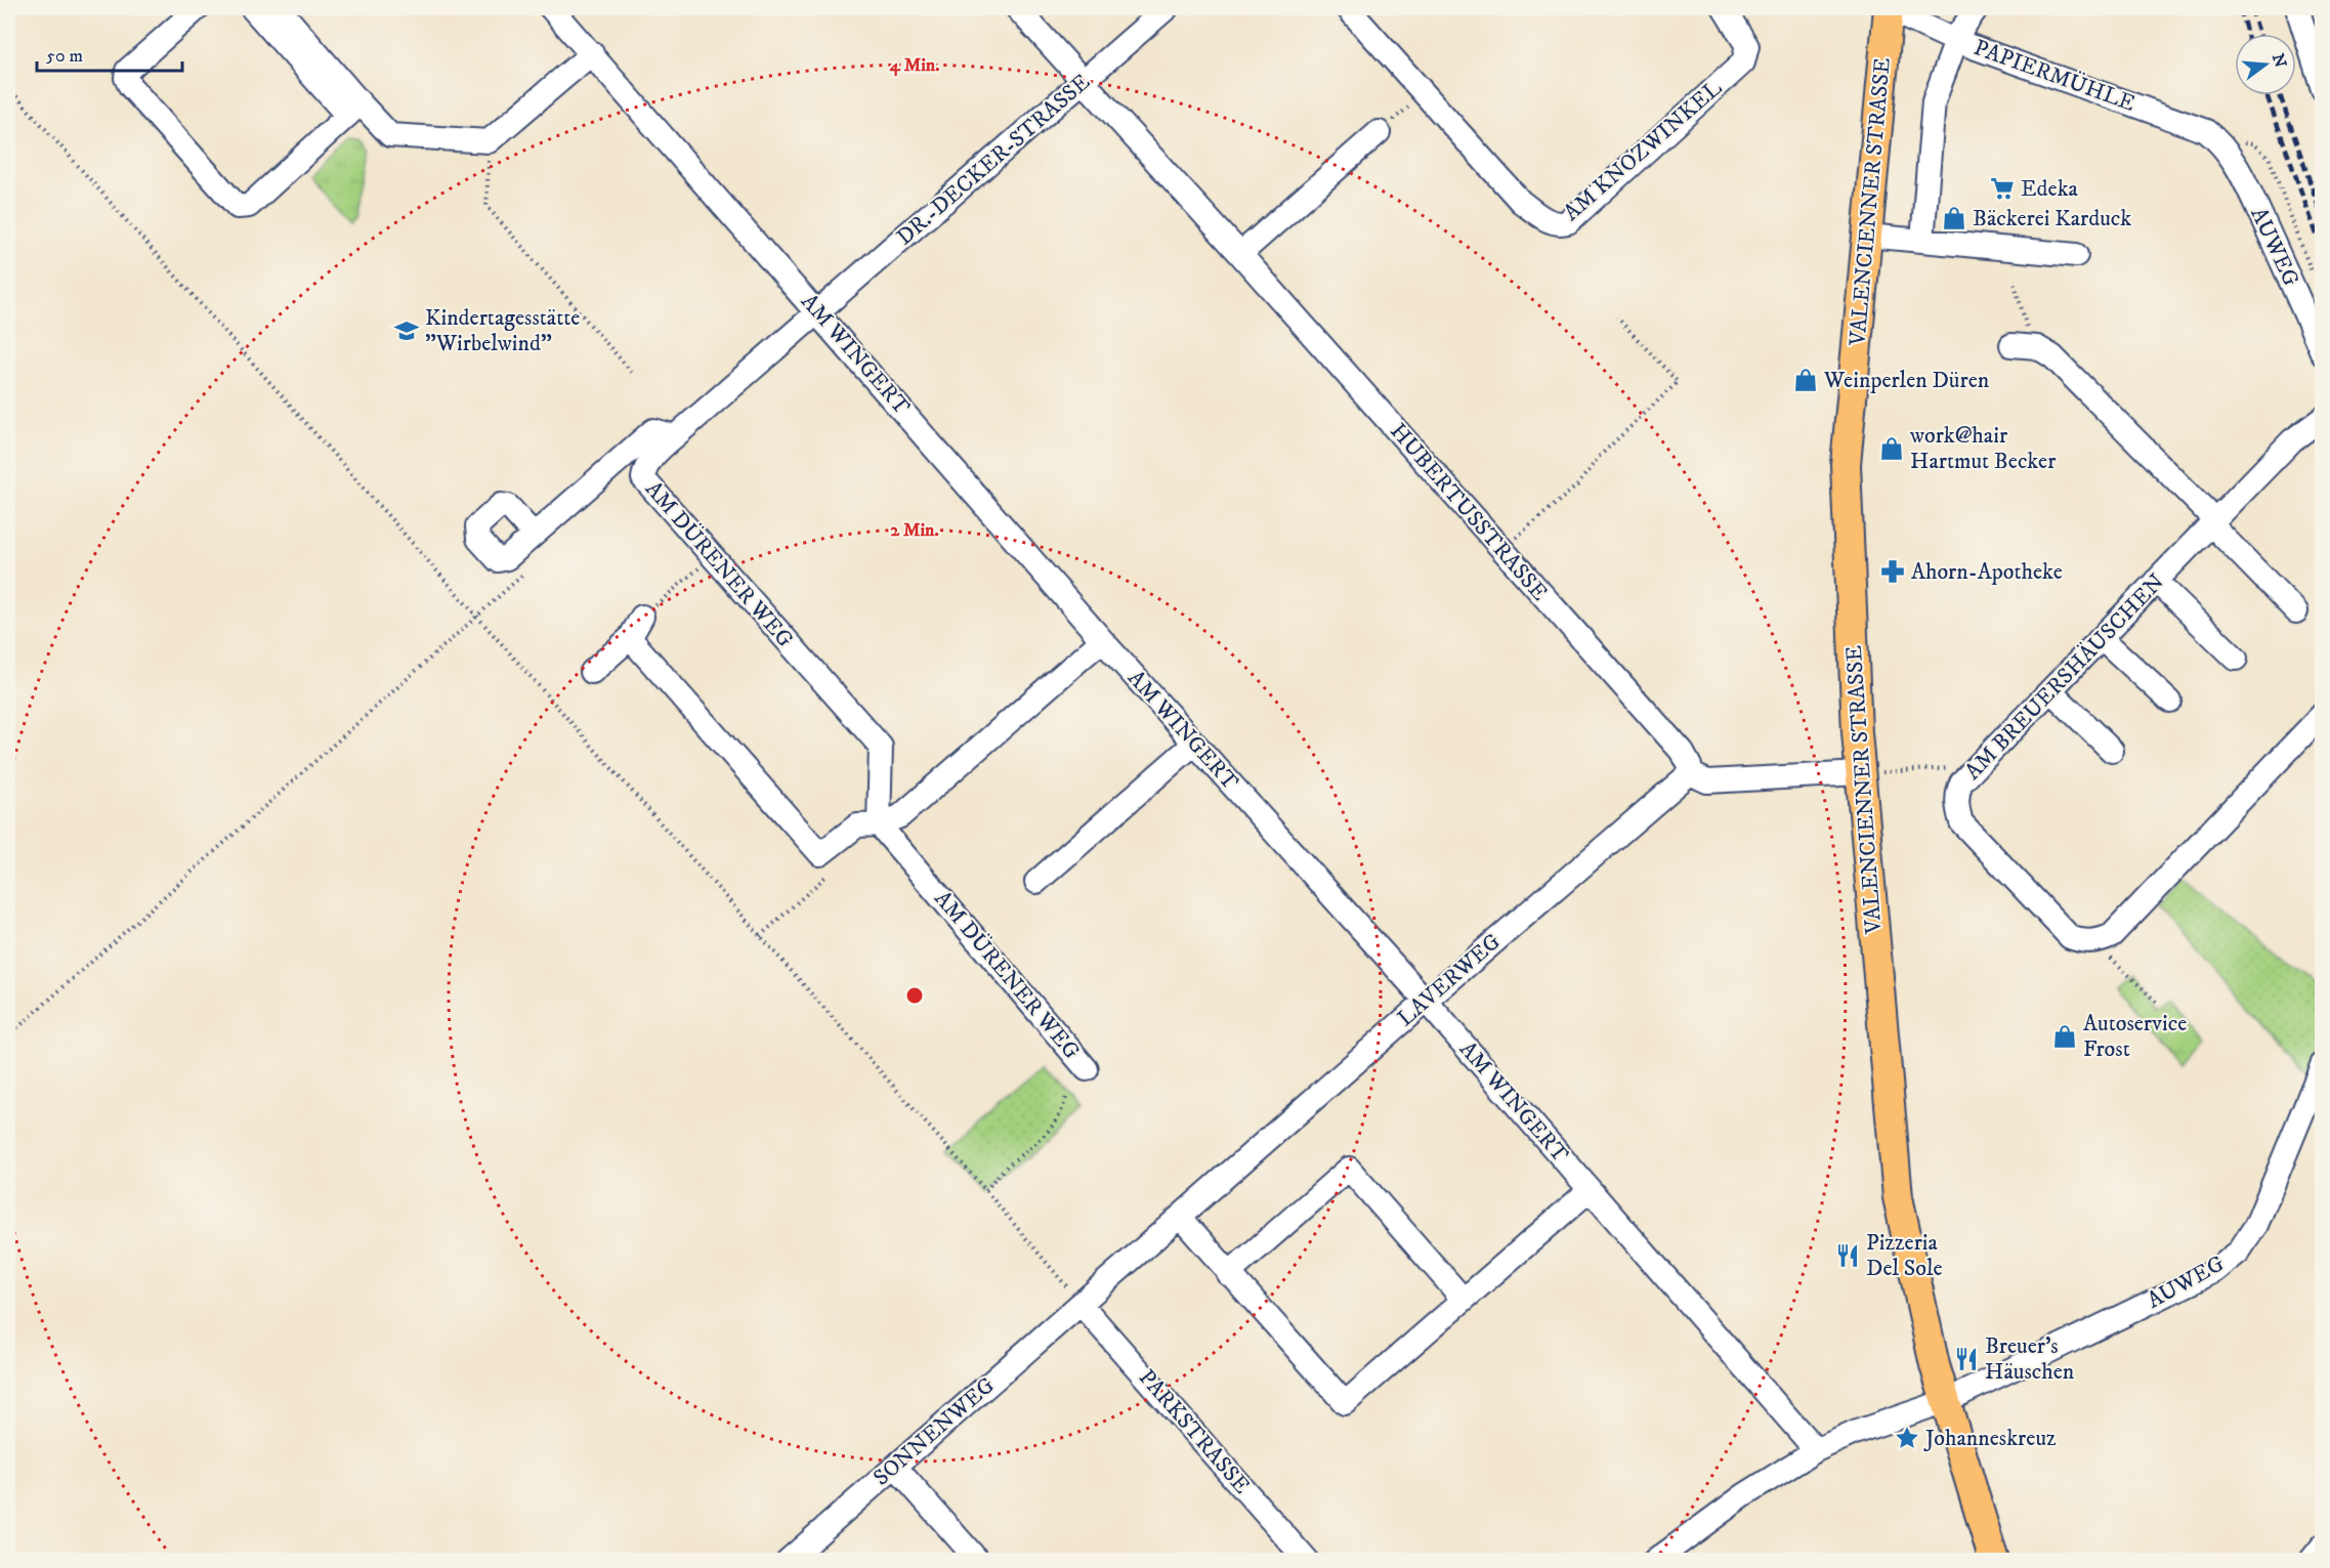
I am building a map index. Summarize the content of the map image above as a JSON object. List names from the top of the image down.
{
  "streets": {
    "main road": ["VALENCIENNER STRASSE"],
    "street": [
      "PAPIERMÜHLE",
      "AM KNOZWINKEL",
      "DR.-DECKER-STRASSE",
      "AUWEG",
      "AM WINGERT",
      "HUBERTUSSTRASSE",
      "AM DÜRENER WEG",
      "AM BREUERSHÄUSCHEN",
      "LAVERWEG",
      "SONNENWEG",
      "PARKSTRASSE"
    ]
  },
  "crossings": [
    ["PAPIERMÜHLE", "VALENCIENNER STRASSE"],
    ["PAPIERMÜHLE", "AUWEG"],
    ["DR.-DECKER-STRASSE", "AM WINGERT"],
    ["DR.-DECKER-STRASSE", "HUBERTUSSTRASSE"],
    ["DR.-DECKER-STRASSE", "AM DÜRENER WEG"],
    ["VALENCIENNER STRASSE", "AUWEG"],
    ["AUWEG", "AM WINGERT"],
    ["AM WINGERT", "AM DÜRENER WEG"],
    ["AM WINGERT", "LAVERWEG"],
    ["HUBERTUSSTRASSE", "LAVERWEG"],
    ["LAVERWEG", "SONNENWEG"],
    ["LAVERWEG", "PARKSTRASSE"],
    ["SONNENWEG", "PARKSTRASSE"]
  ],
  "places": {
    "supermarket": ["Edeka"],
    "shop": [
      "Bäckerei Karduck",
      "Weinperlen Düren",
      "work@hair Hartmut Becker",
      "Autoservice Frost"
    ],
    "school or university": ["Kindertagesstätte \"Wirbelwind\""],
    "pharmacy": ["Ahorn-Apotheke"],
    "restaurant": ["Pizzeria Del Sole", "Breuer's Häuschen"],
    "place": ["Johanneskreuz"]
  },
  "scale_bar": "50 m",
  "north": "right",
  "rings": ["4 Min.", "2 Min."]
}
